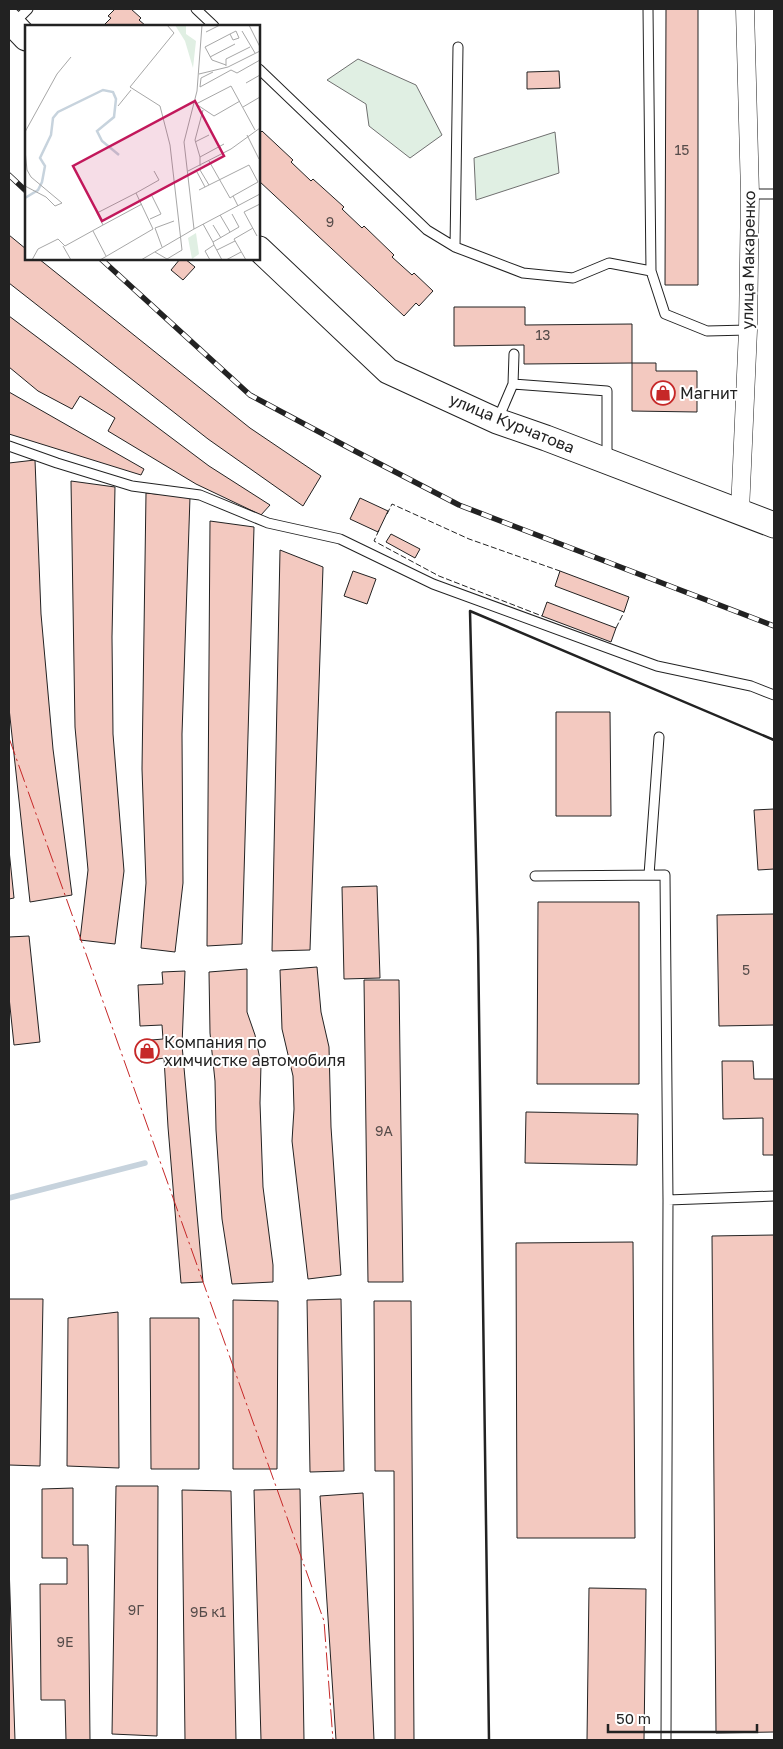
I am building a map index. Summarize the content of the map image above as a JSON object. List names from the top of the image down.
{
  "streets": {
    "main road": ["улица Курчатова"],
    "street": ["улица Макаренко"]
  },
  "crossings": [
    ["улица Макаренко", "улица Курчатова"]
  ],
  "places": {
    "shop": ["Магнит", "Компания по химчистке автомобиля"]
  },
  "house_numbers": [
    "15",
    "9",
    "13",
    "5",
    "9А",
    "9Г",
    "9Б к1",
    "9Е"
  ],
  "scale_bar": "50 m"
}
